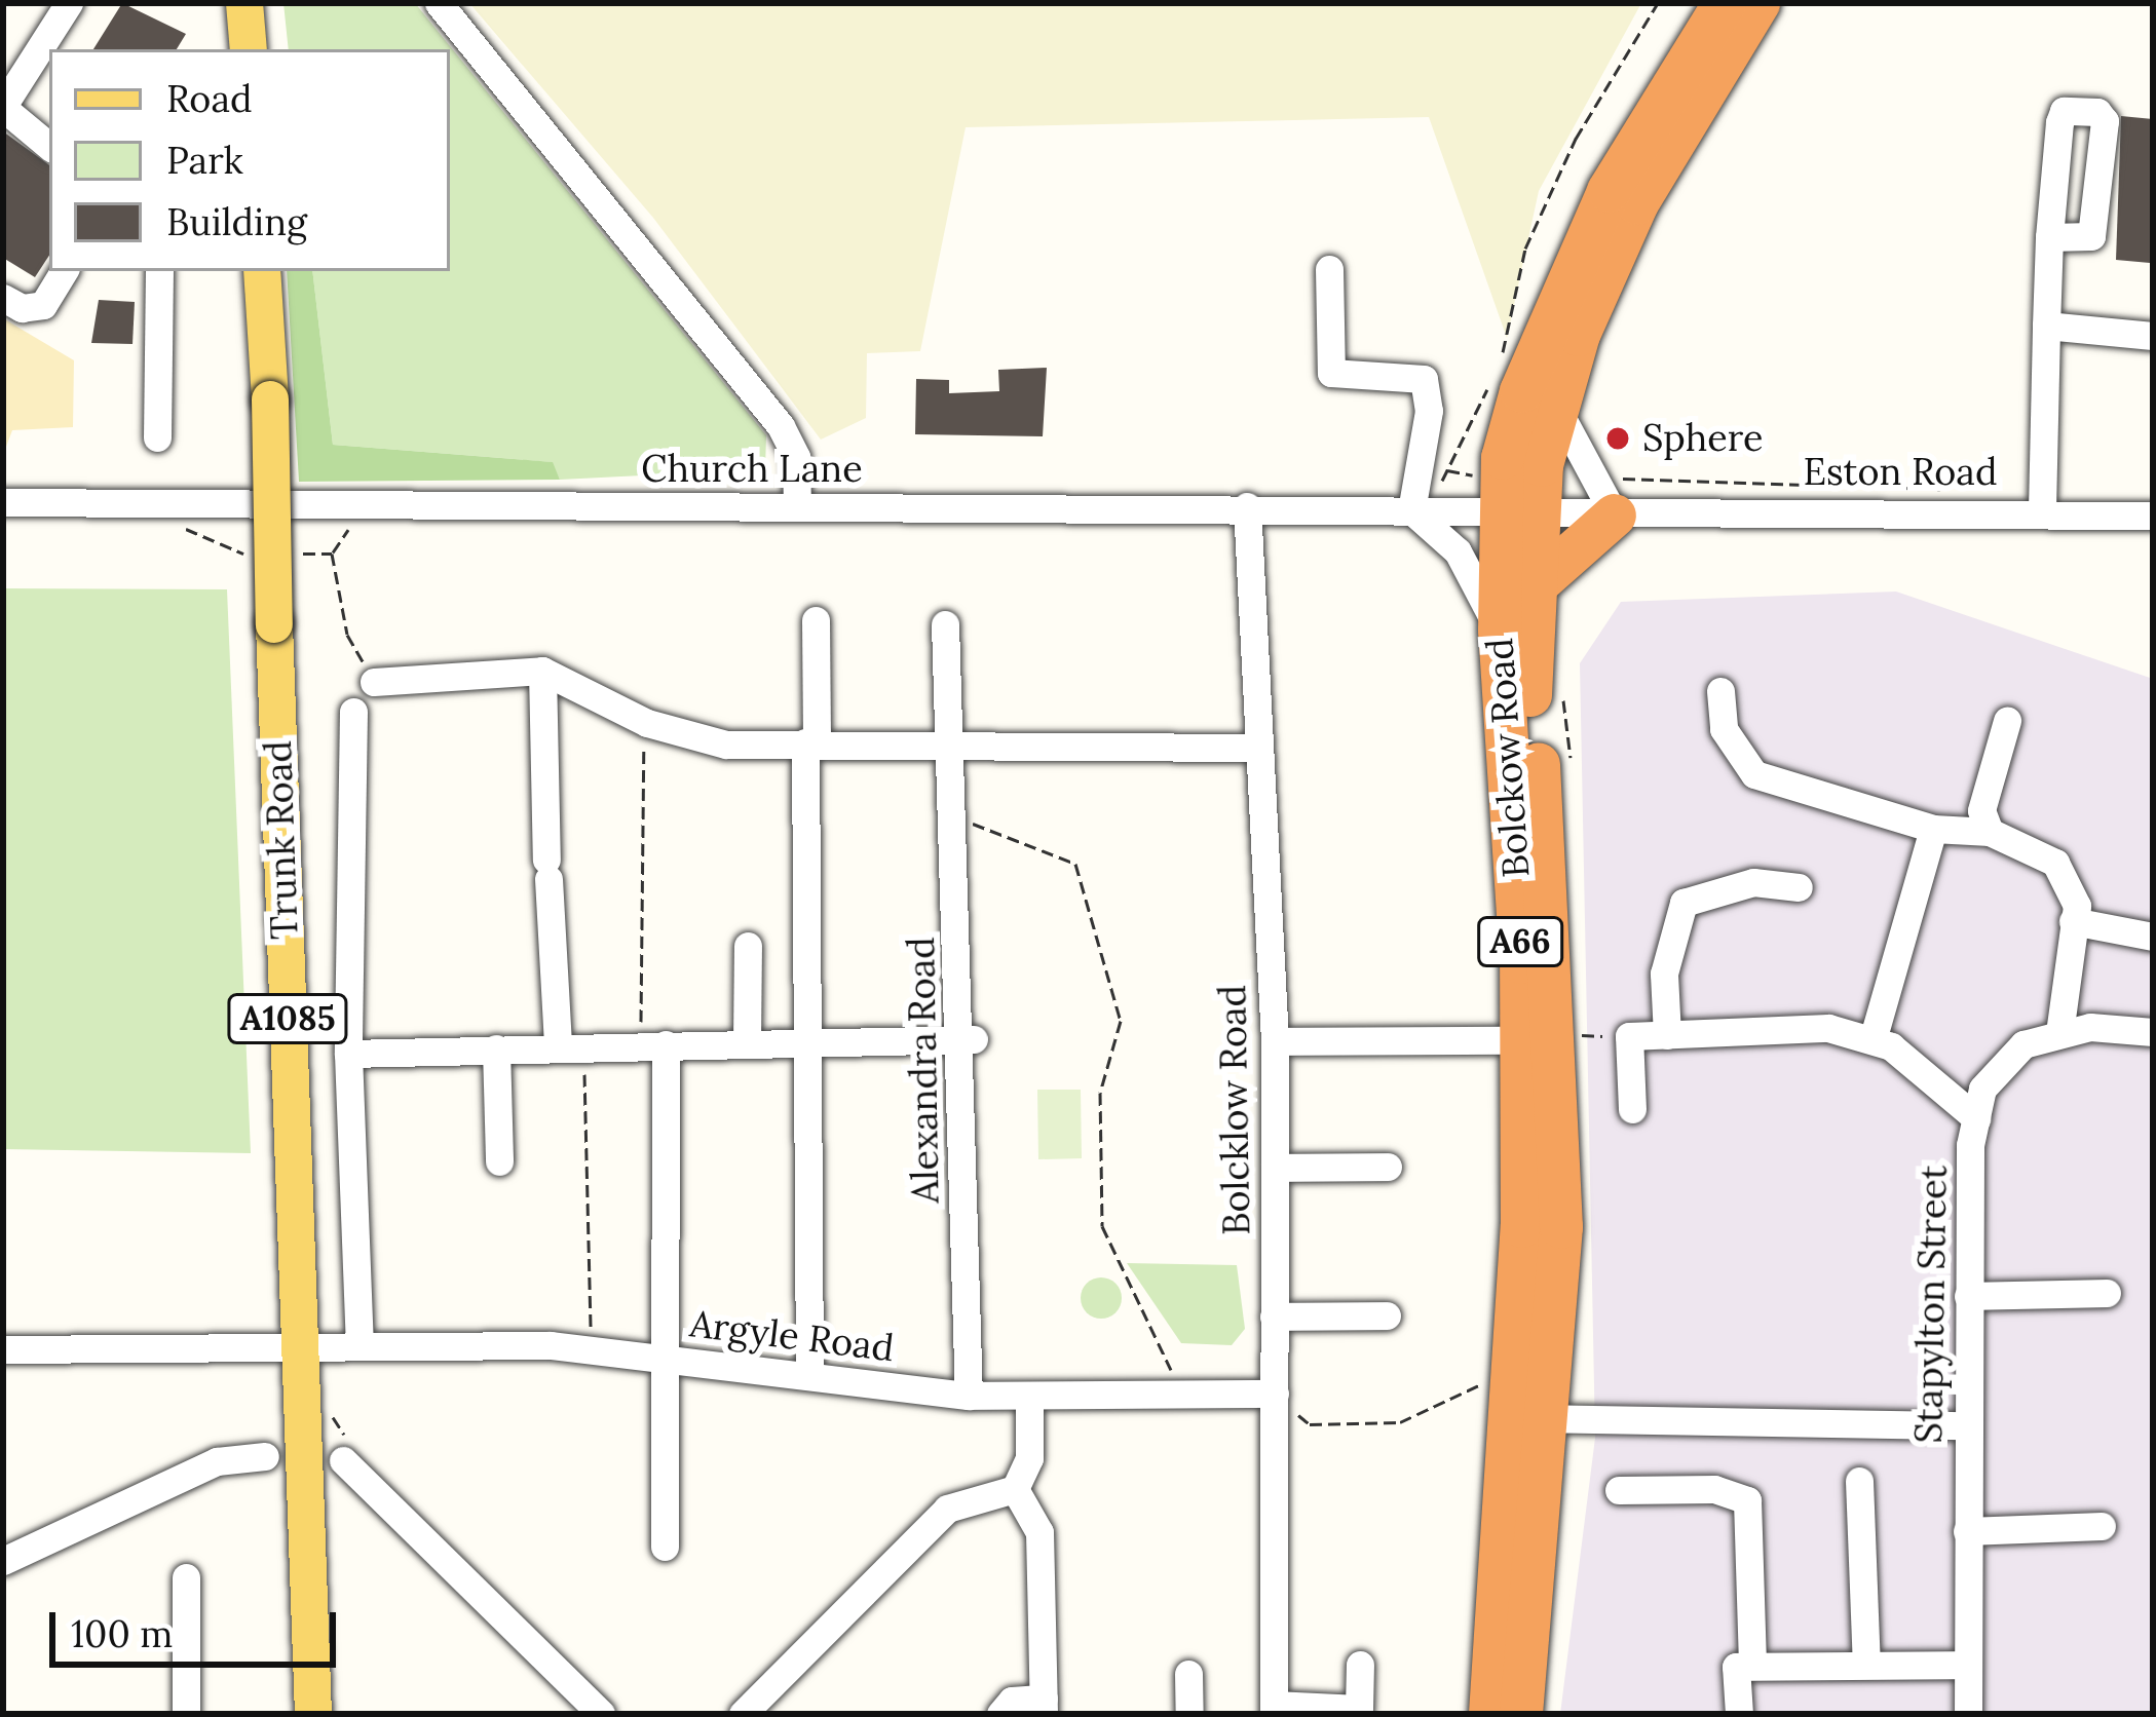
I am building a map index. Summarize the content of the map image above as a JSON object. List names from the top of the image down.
{
  "streets": {
    "highway": ["Bolckow Road", "A66"],
    "main road": ["Trunk Road", "A1085"],
    "street": [
      "Church Lane",
      "Eston Road",
      "Alexandra Road",
      "Bolcklow Road",
      "Stapylton Street",
      "Argyle Road"
    ]
  },
  "crossings": [
    ["Church Lane", "Eston Road"],
    ["Church Lane", "Bolckow Road"],
    ["Church Lane", "A66"],
    ["Church Lane", "Bolcklow Road"],
    ["Eston Road", "Bolckow Road"],
    ["Eston Road", "A66"],
    ["Bolckow Road", "A66"],
    ["Trunk Road", "A1085"],
    ["Trunk Road", "Argyle Road"],
    ["Alexandra Road", "Argyle Road"],
    ["Bolcklow Road", "Argyle Road"]
  ],
  "places": ["Sphere"],
  "legend": ["Road", "Park", "Building"],
  "scale_bar": "100 m"
}
